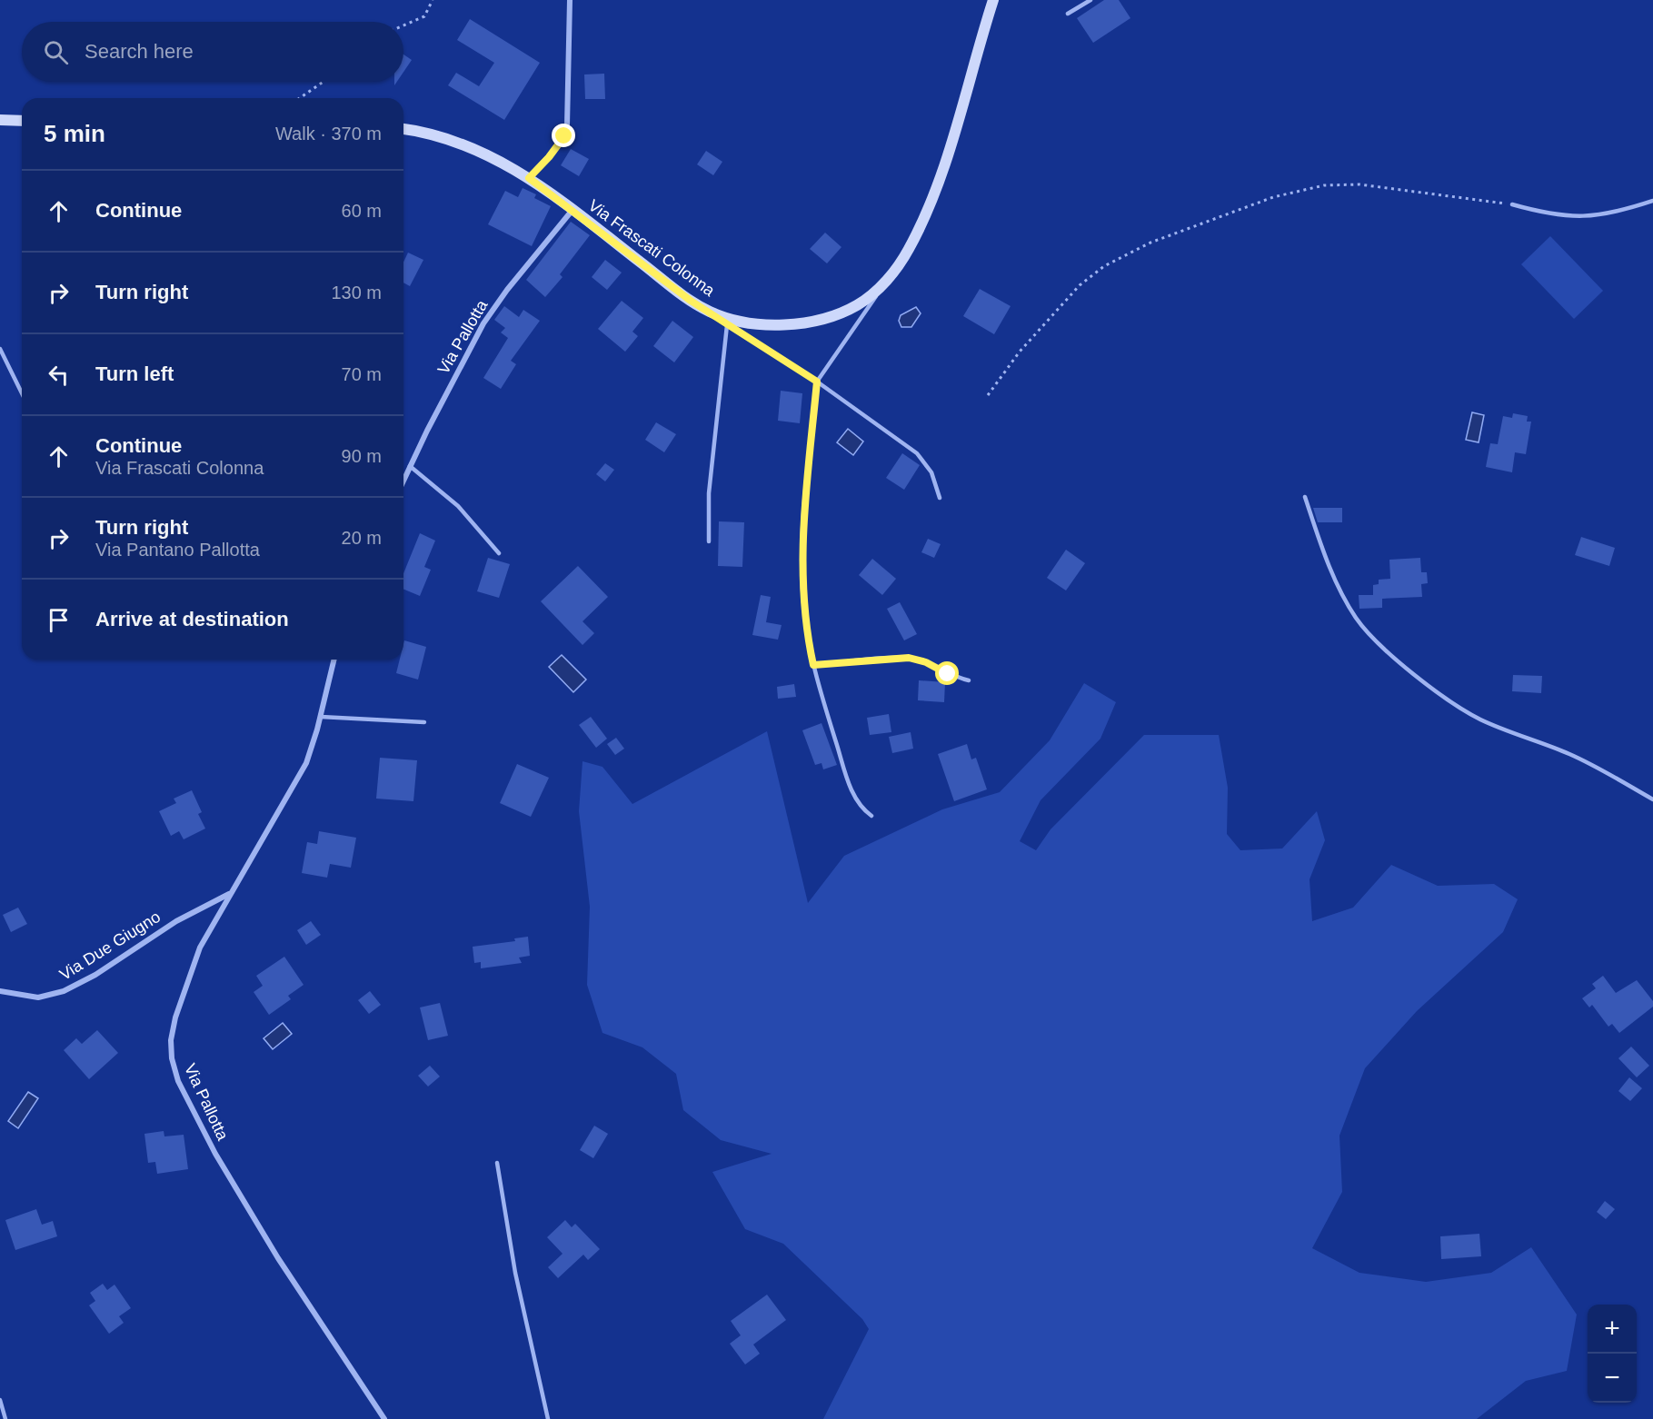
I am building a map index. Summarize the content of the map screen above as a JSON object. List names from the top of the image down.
{
  "streets": {
    "street": ["Via Frascati Colonna", "Via Pallotta", "Via Due Giugno"]
  },
  "crossings": [
    ["Via Frascati Colonna", "Via Pallotta"],
    ["Via Pallotta", "Via Due Giugno"]
  ],
  "page": {
    "search": "Search here",
    "heading": ["5 min", "Walk · 370 m"],
    "list": [
      ["Continue", "60 m"],
      ["Turn right", "130 m"],
      ["Turn left", "70 m"],
      ["Continue", "Via Frascati Colonna", "90 m"],
      ["Turn right", "Via Pantano Pallotta", "20 m"],
      "Arrive at destination"
    ],
    "map_buttons": ["+", "−"]
  }
}
